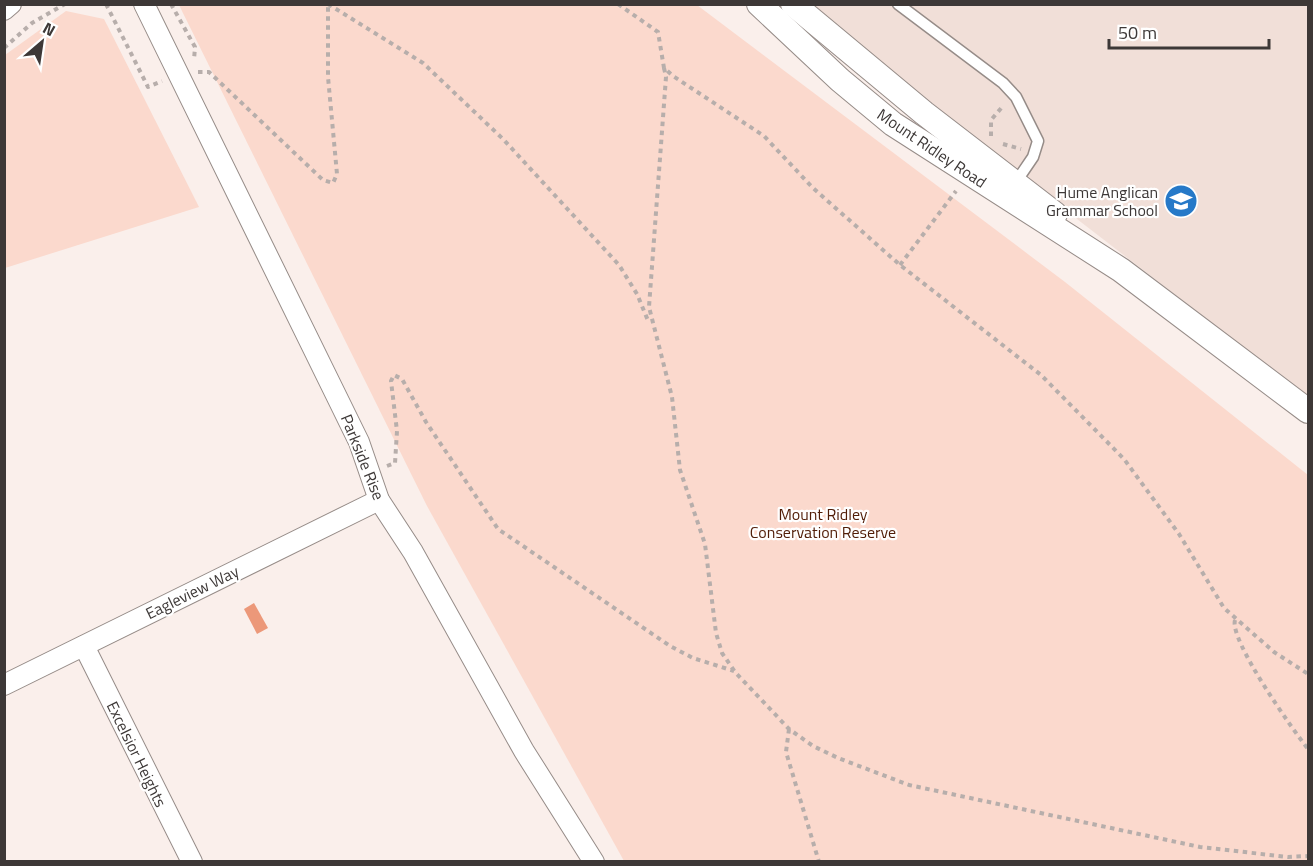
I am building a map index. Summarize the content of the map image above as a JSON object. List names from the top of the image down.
{
  "streets": {
    "street": [
      "Mount Ridley Road",
      "Parkside Rise",
      "Eagleview Way",
      "Excelsior Heights"
    ]
  },
  "crossings": [
    ["Parkside Rise", "Eagleview Way"],
    ["Eagleview Way", "Excelsior Heights"]
  ],
  "parks": ["Mount Ridley Conservation Reserve"],
  "places": {
    "school or university": ["Hume Anglican Grammar School"]
  },
  "scale_bar": "50 m",
  "north": "top right"
}
